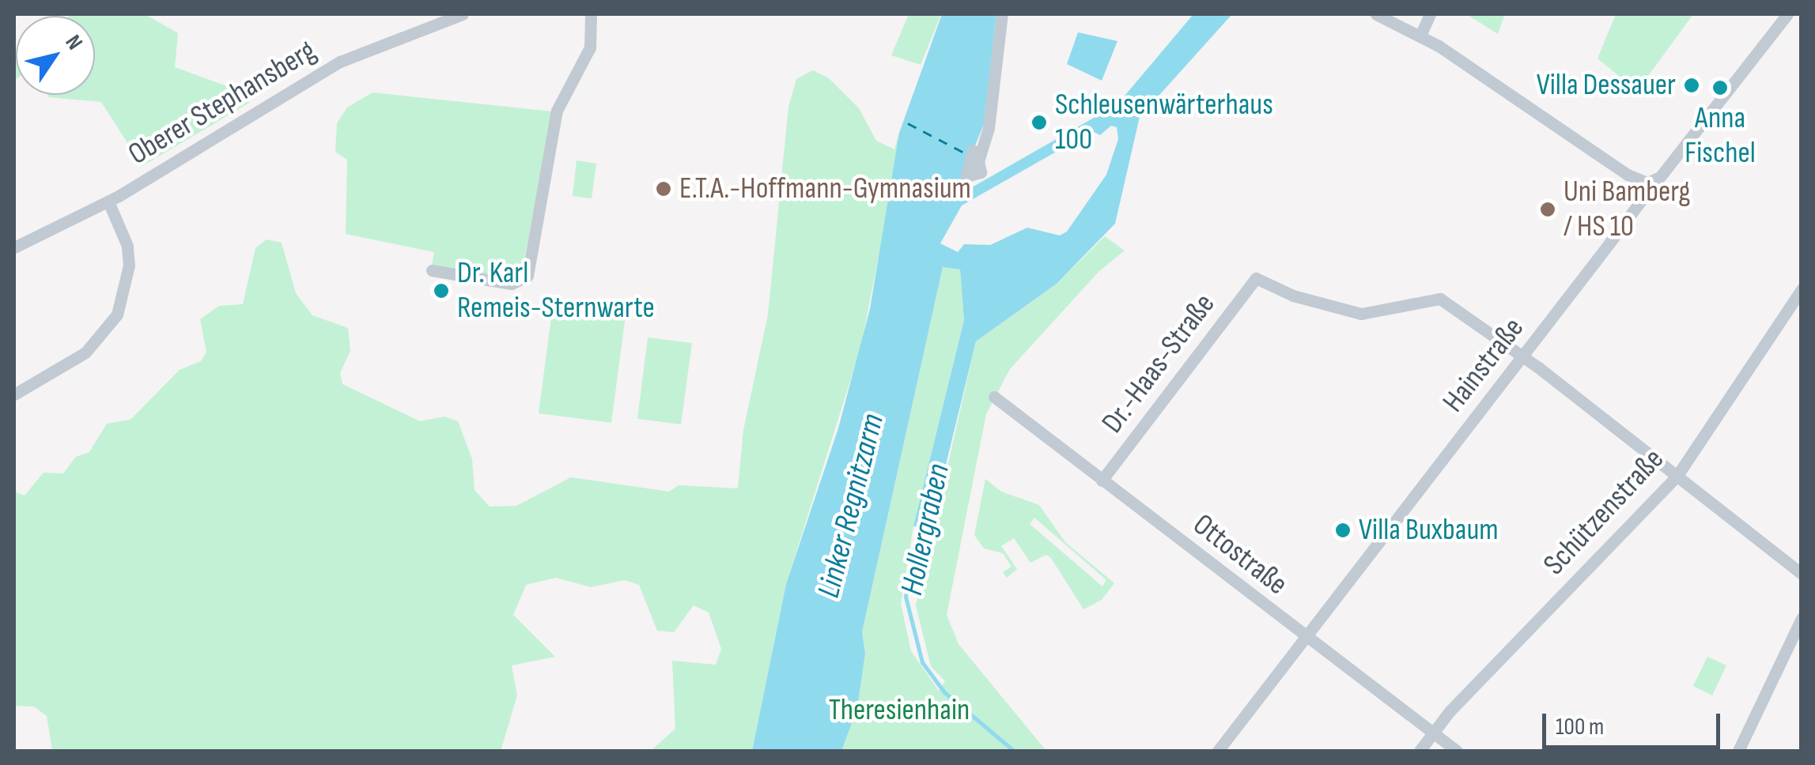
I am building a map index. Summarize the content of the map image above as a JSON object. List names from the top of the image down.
{
  "streets": {
    "street": [
      "Oberer Stephansberg",
      "Dr.-Haas-Straße",
      "Hainstraße",
      "Schützenstraße",
      "Ottostraße"
    ]
  },
  "crossings": [
    ["Dr.-Haas-Straße", "Hainstraße"],
    ["Dr.-Haas-Straße", "Ottostraße"],
    ["Hainstraße", "Ottostraße"],
    ["Schützenstraße", "Ottostraße"]
  ],
  "water": ["Linker Regnitzarm", "Hollergraben"],
  "parks": ["Theresienhain"],
  "places": [
    "Villa Dessauer",
    "Anna Fischel",
    "Schleusenwärterhaus 100",
    "E.T.A.-Hoffmann-Gymnasium",
    "Uni Bamberg / HS 10",
    "Dr. Karl Remeis-Sternwarte",
    "Villa Buxbaum"
  ],
  "scale_bar": "100 m",
  "north": "top right"
}
